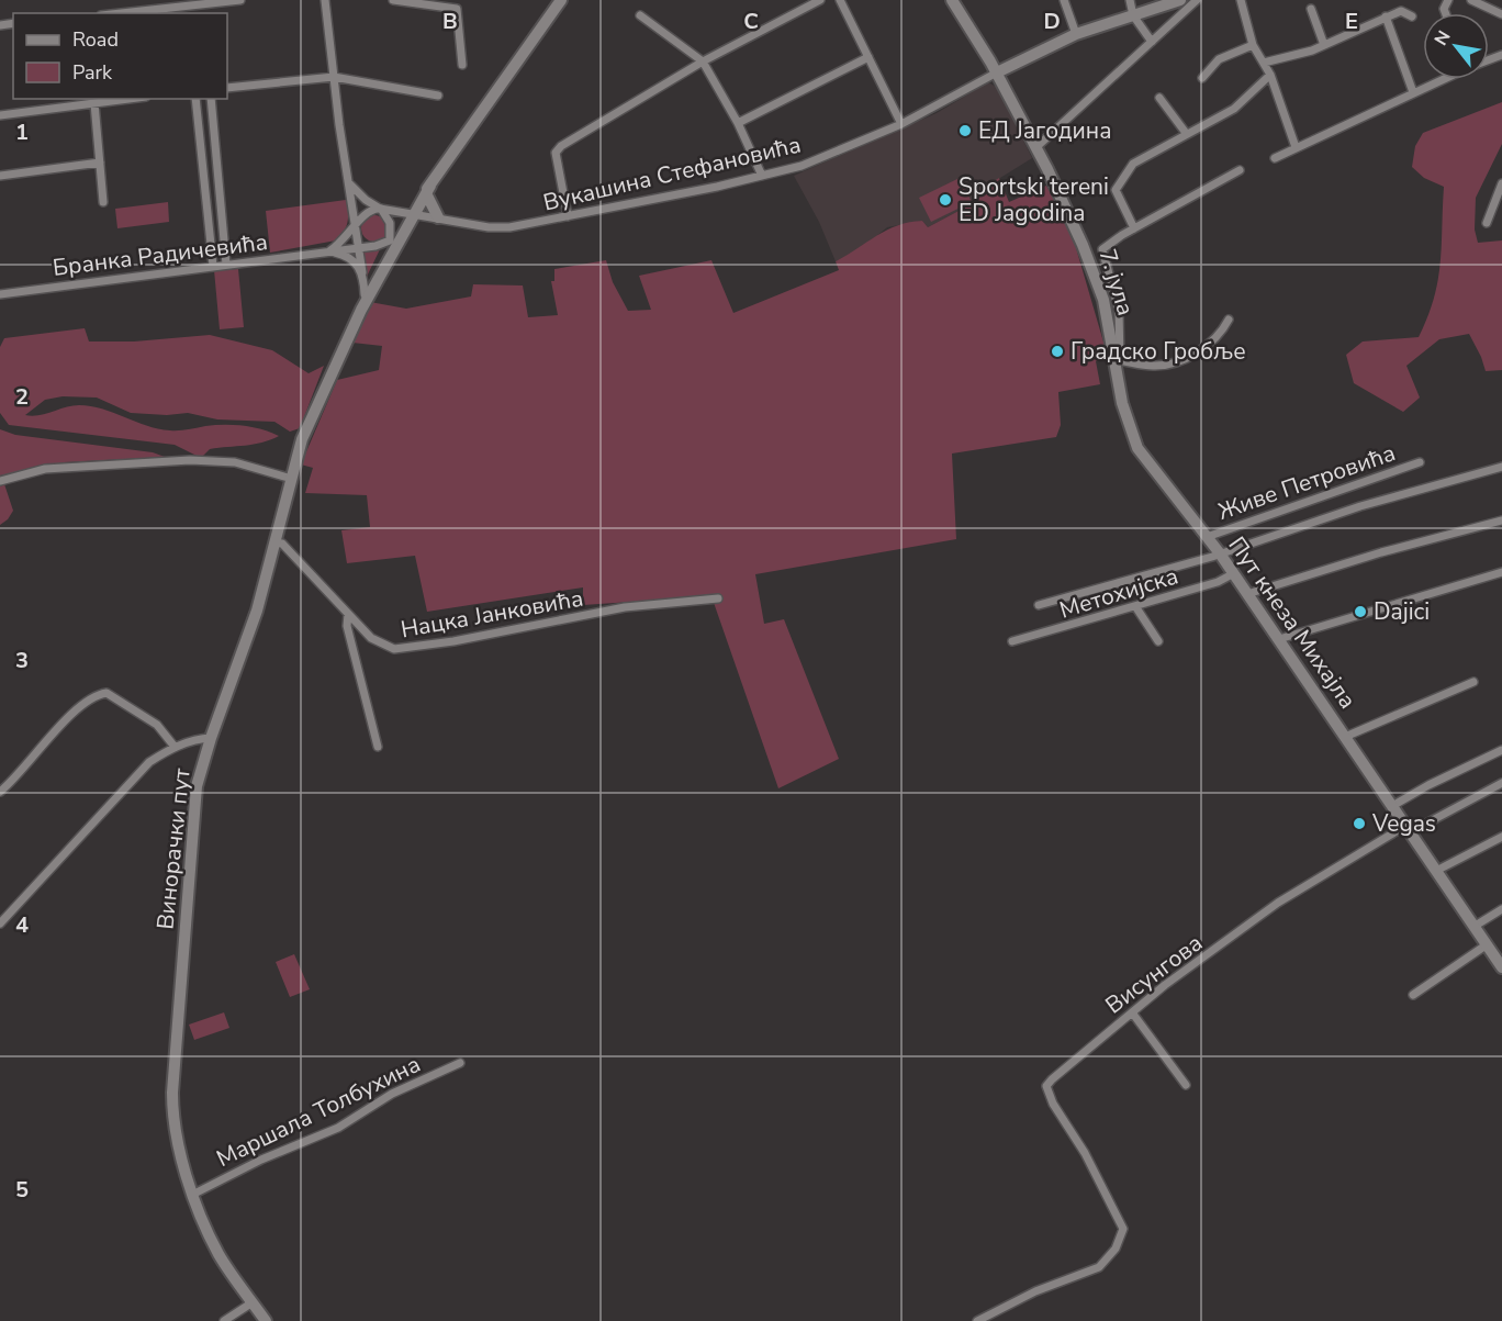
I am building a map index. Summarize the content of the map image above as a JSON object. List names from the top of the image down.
{
  "streets": {
    "street": [
      "Вукашина Стефановића",
      "Бранка Радичевића",
      "7. јула",
      "Живе Петровића",
      "Метохијска",
      "Нацка Јанковића",
      "Пут кнеза Михајла",
      "Винорачки пут",
      "Висунгова",
      "Маршала Толбухина"
    ]
  },
  "crossings": [
    ["Вукашина Стефановића", "Бранка Радичевића"],
    ["Вукашина Стефановића", "7. јула"],
    ["7. јула", "Пут кнеза Михајла"],
    ["Живе Петровића", "Пут кнеза Михајла"],
    ["Метохијска", "Пут кнеза Михајла"],
    ["Нацка Јанковића", "Винорачки пут"],
    ["Пут кнеза Михајла", "Висунгова"],
    ["Винорачки пут", "Маршала Толбухина"]
  ],
  "places": [
    "ЕД Јагодина",
    "Sportski tereni ED Jagodina",
    "Градско Гробље",
    "Dajici",
    "Vegas"
  ],
  "legend": ["Road", "Park"],
  "north": "top left",
  "grid": {
    "columns": [
      "B",
      "C",
      "D",
      "E"
    ],
    "rows": [
      "1",
      "2",
      "3",
      "4",
      "5"
    ]
  }
}
